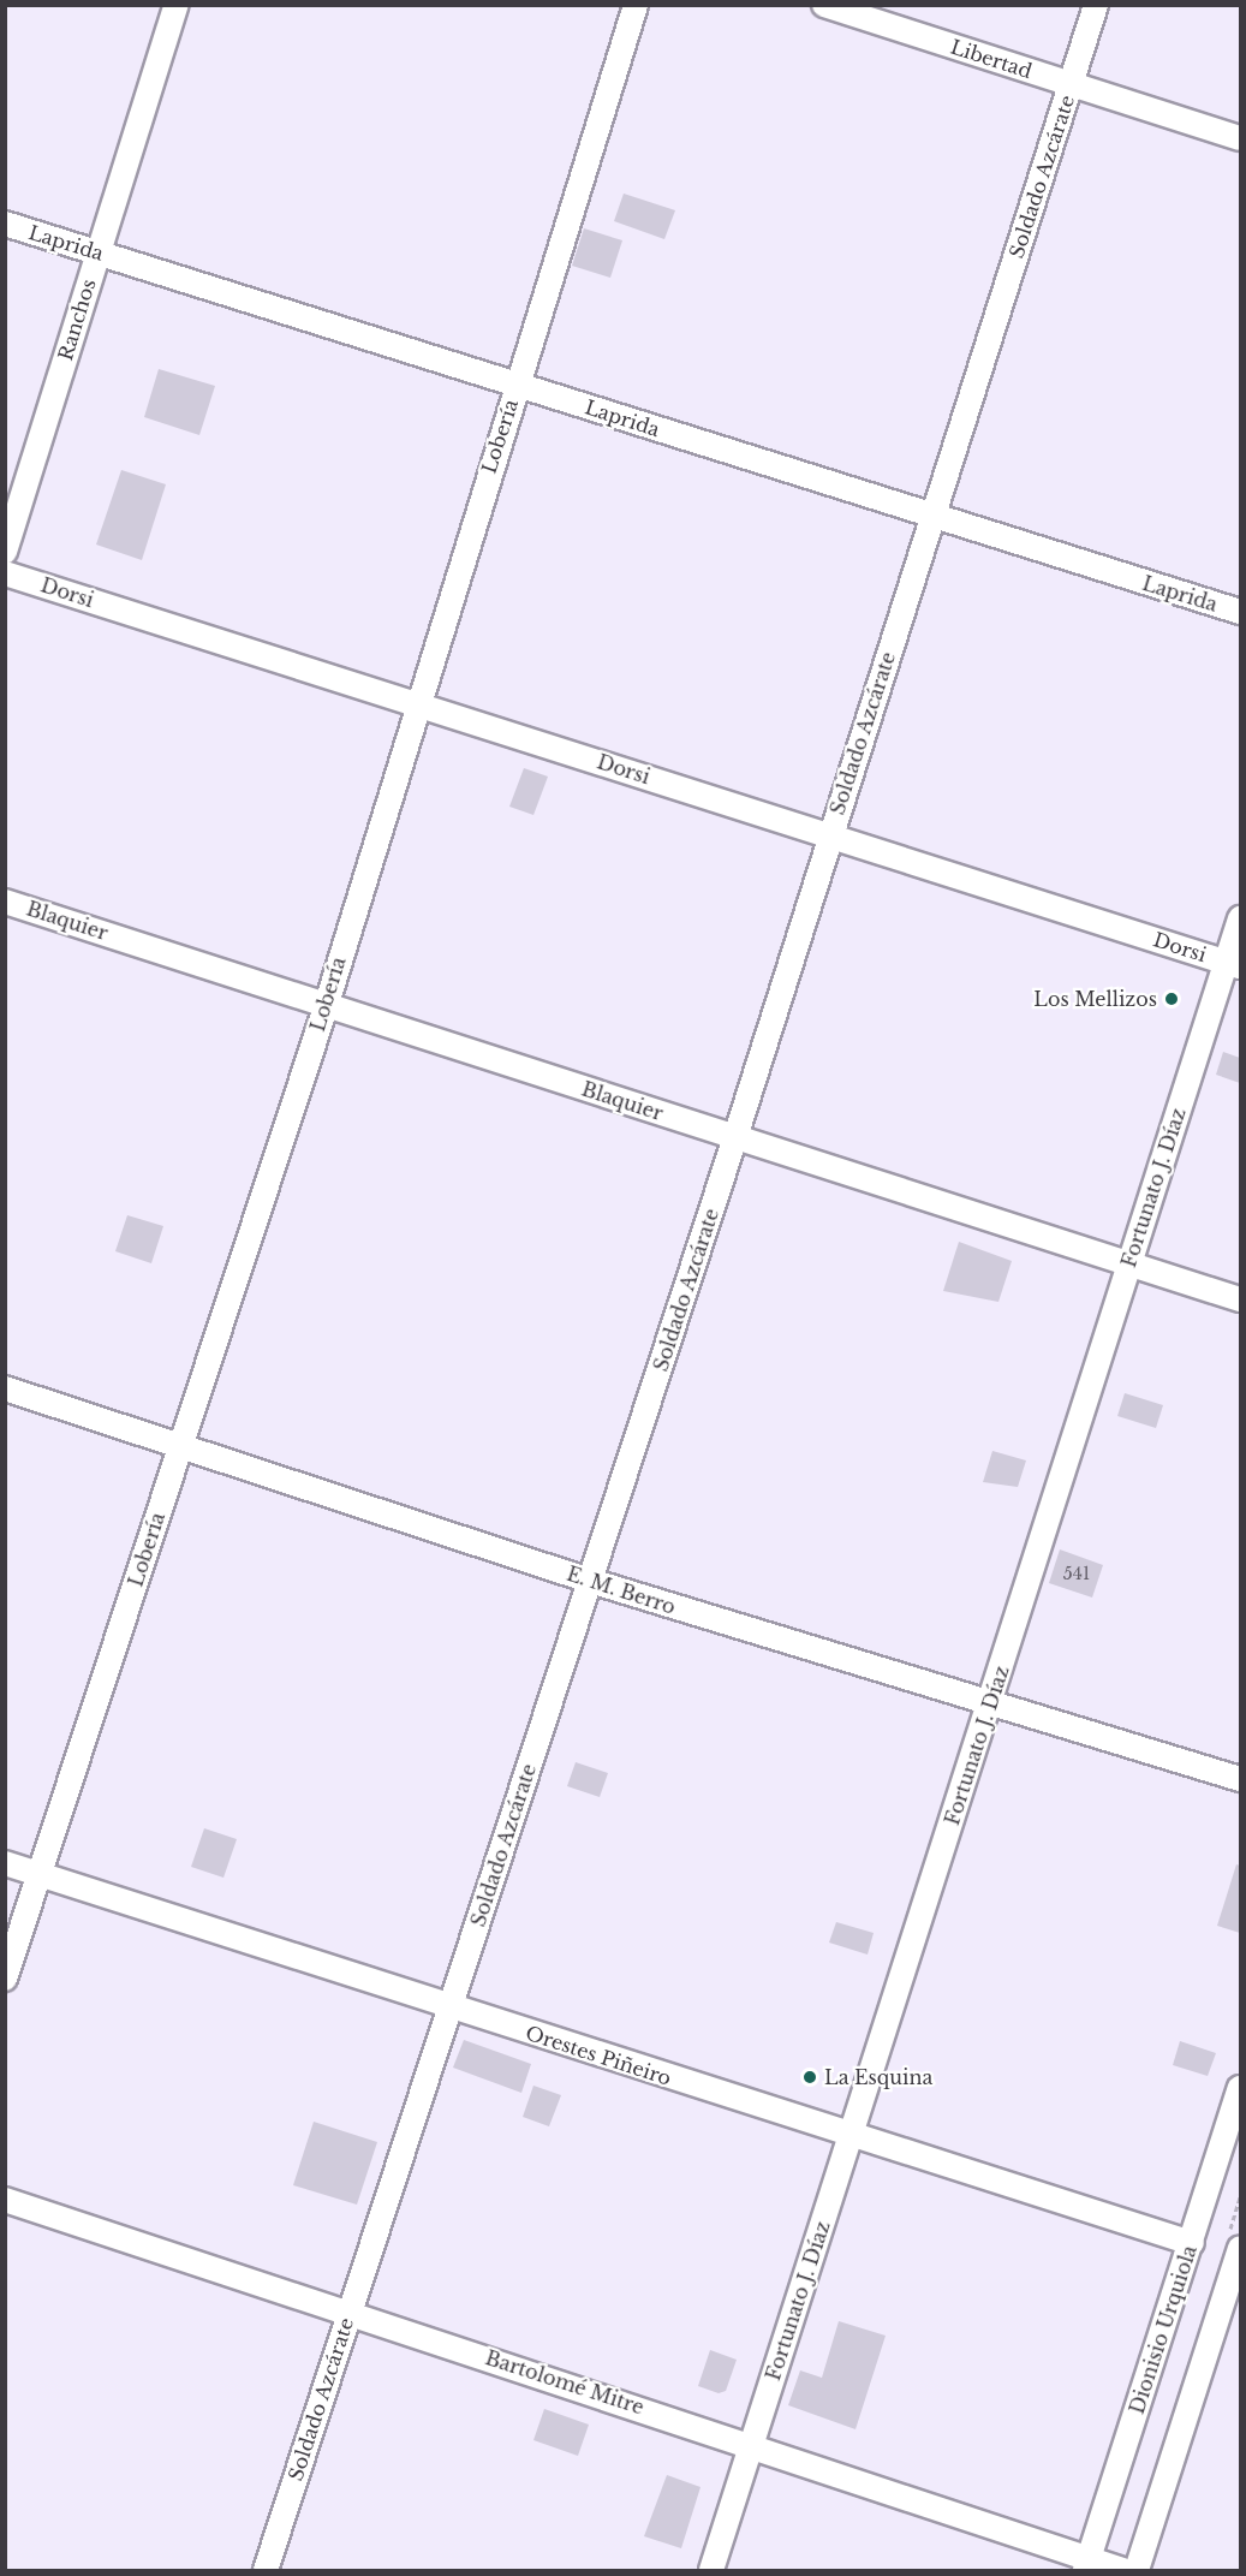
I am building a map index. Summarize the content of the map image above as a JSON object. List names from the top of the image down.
{
  "streets": {
    "street": [
      "Libertad",
      "Soldado Azcárate",
      "Laprida",
      "Ranchos",
      "Lobería",
      "Dorsi",
      "Blaquier",
      "Fortunato J. Díaz",
      "E. M. Berro",
      "Orestes Piñeiro",
      "Dionisio Urquiola",
      "Bartolomé Mitre"
    ]
  },
  "crossings": [
    ["Libertad", "Soldado Azcárate"],
    ["Soldado Azcárate", "Laprida"],
    ["Soldado Azcárate", "Dorsi"],
    ["Soldado Azcárate", "Blaquier"],
    ["Soldado Azcárate", "E. M. Berro"],
    ["Soldado Azcárate", "Orestes Piñeiro"],
    ["Soldado Azcárate", "Bartolomé Mitre"],
    ["Laprida", "Ranchos"],
    ["Laprida", "Lobería"],
    ["Lobería", "Dorsi"],
    ["Lobería", "Blaquier"],
    ["Lobería", "E. M. Berro"],
    ["Lobería", "Orestes Piñeiro"],
    ["Dorsi", "Fortunato J. Díaz"],
    ["Blaquier", "Fortunato J. Díaz"],
    ["Fortunato J. Díaz", "E. M. Berro"],
    ["Fortunato J. Díaz", "Orestes Piñeiro"],
    ["Fortunato J. Díaz", "Bartolomé Mitre"],
    ["Orestes Piñeiro", "Dionisio Urquiola"],
    ["Dionisio Urquiola", "Bartolomé Mitre"]
  ],
  "places": ["Los Mellizos", "La Esquina"],
  "house_numbers": ["541"]
}
